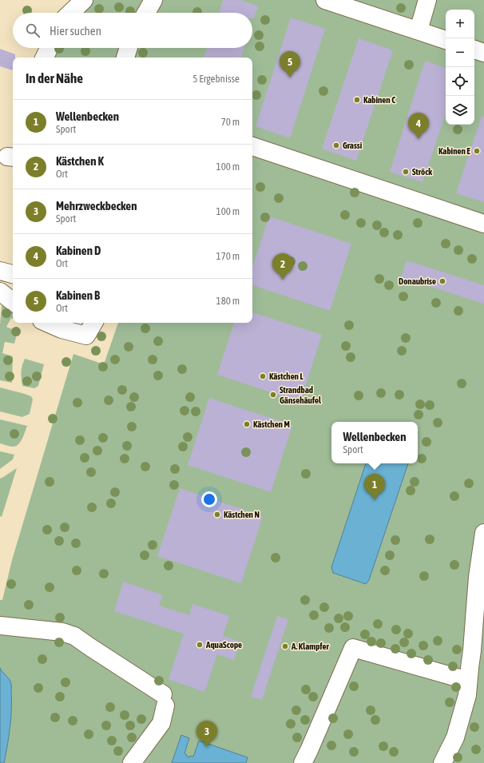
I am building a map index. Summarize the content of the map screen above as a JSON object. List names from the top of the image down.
{
  "places": [
    "Kabinen C",
    "Grassi",
    "Kabinen E",
    "Ströck",
    "Donaubrise",
    "Kästchen L",
    "Strandbad Gänsehäufel",
    "Kästchen M",
    "Kästchen N",
    "AquaScope",
    "A. Klampfer"
  ],
  "page": {
    "map_buttons": ["+", "−"],
    "search": "Hier suchen",
    "pins": [
      "5",
      "4",
      "2",
      "1",
      "3"
    ],
    "heading": ["In der Nähe", "5 Ergebnisse"],
    "list": [
      {
        "mark": "1",
        "name": "Wellenbecken",
        "note": "Sport",
        "value": "70 m"
      },
      {
        "mark": "2",
        "name": "Kästchen K",
        "note": "Ort",
        "value": "100 m"
      },
      {
        "mark": "3",
        "name": "Mehrzweckbecken",
        "note": "Sport",
        "value": "100 m"
      },
      {
        "mark": "4",
        "name": "Kabinen D",
        "note": "Ort",
        "value": "170 m"
      },
      {
        "mark": "5",
        "name": "Kabinen B",
        "note": "Ort",
        "value": "180 m"
      }
    ],
    "popup": ["Wellenbecken", "Sport"]
  }
}
